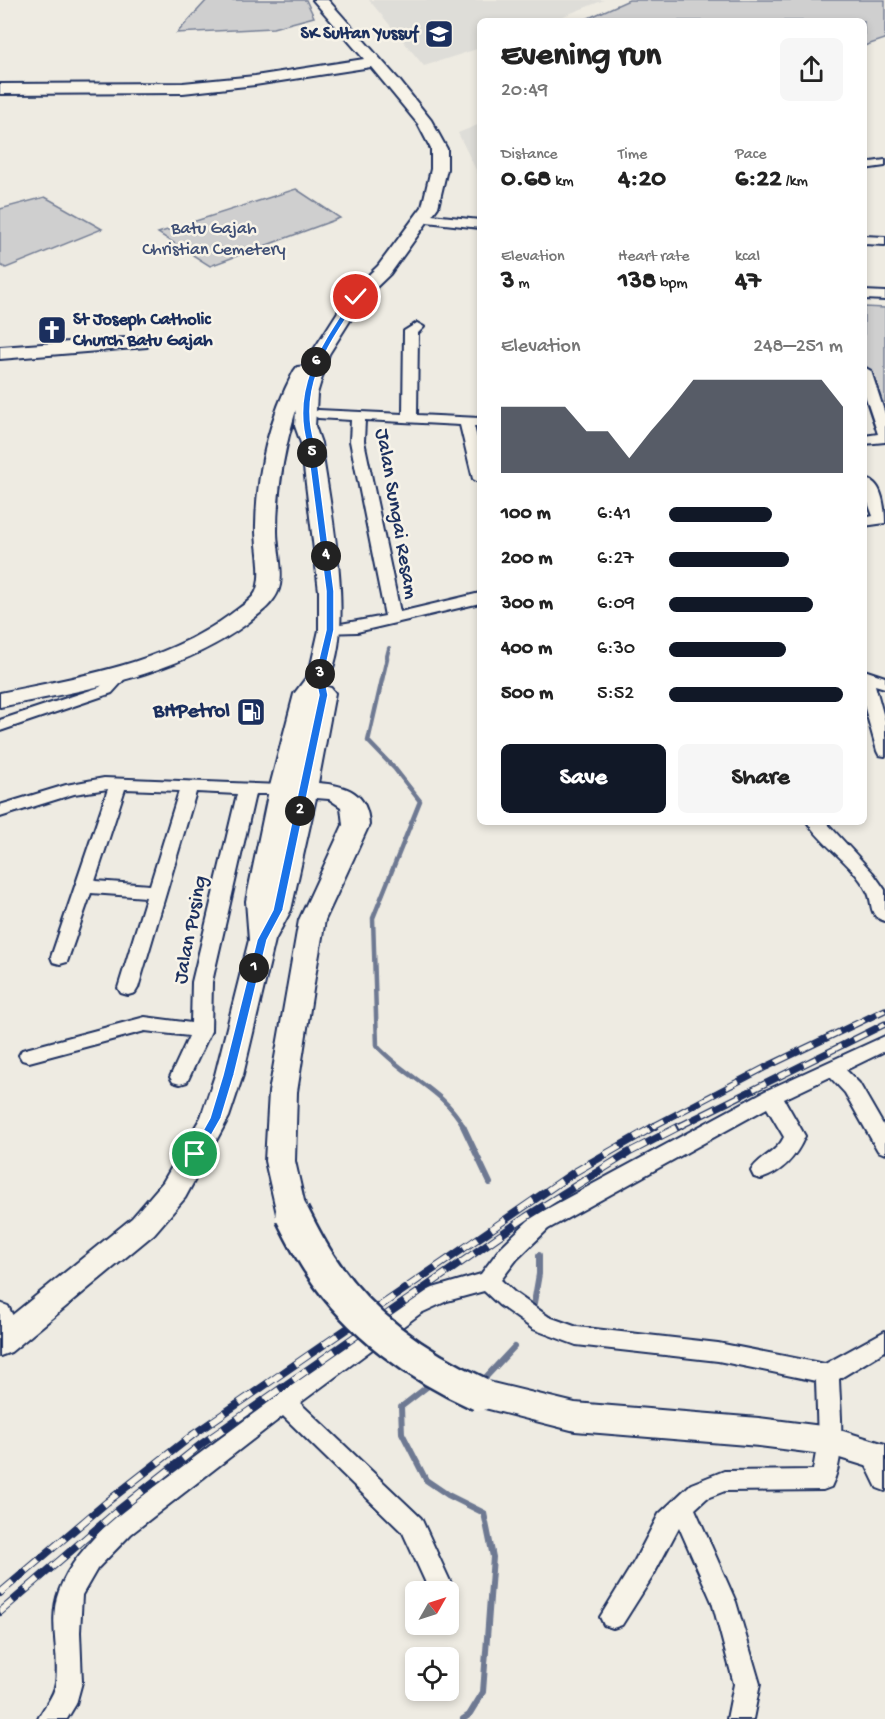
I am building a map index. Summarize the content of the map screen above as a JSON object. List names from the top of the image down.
{
  "streets": {
    "street": ["Jalan Sungai Resam", "Jalan Pusing"]
  },
  "parks": ["Batu Gajah Christian Cemetery"],
  "places": {
    "school or university": ["SK Sultan Yussuf"],
    "church": ["St Joseph Catholic Church Batu Gajah"],
    "fuel station": ["BHPetrol"]
  },
  "north": "top right",
  "page": {
    "heading": ["Evening run", "20:49"],
    "stats": [
      ["Distance", "0.68 km"],
      ["Time", "4:20"],
      ["Pace", "6:22 /km"],
      ["Elevation", "3 m"],
      ["Heart rate", "138 bpm"],
      ["kcal", "47"]
    ],
    "chart": ["Elevation", "248–251 m"],
    "pins": [
      "6",
      "5",
      "4",
      "3",
      "2",
      "1"
    ],
    "list": [
      {
        "name": "100 m",
        "note": "6:41"
      },
      {
        "name": "200 m",
        "note": "6:27"
      },
      {
        "name": "300 m",
        "note": "6:09"
      },
      {
        "name": "400 m",
        "note": "6:30"
      },
      {
        "name": "500 m",
        "note": "5:52"
      }
    ],
    "buttons": ["Save", "Share"]
  }
}
